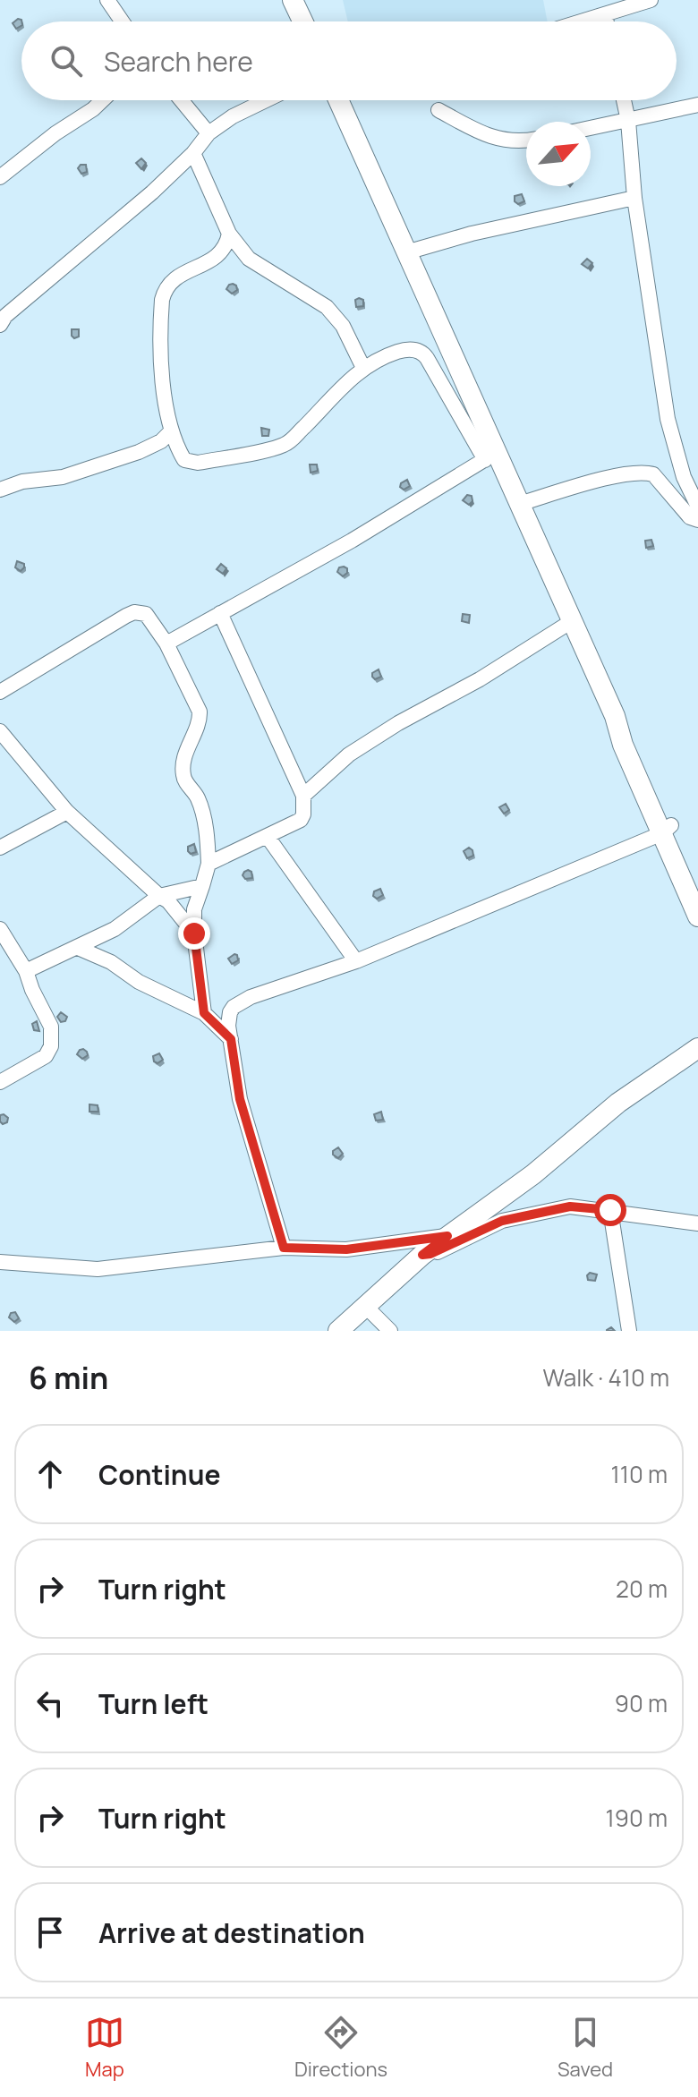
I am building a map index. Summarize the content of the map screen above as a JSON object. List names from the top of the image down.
{
  "north": "top right",
  "page": {
    "search": "Search here",
    "heading": ["6 min", "Walk · 410 m"],
    "list": [
      ["Continue", "110 m"],
      ["Turn right", "20 m"],
      ["Turn left", "90 m"],
      ["Turn right", "190 m"],
      "Arrive at destination"
    ],
    "nav": ["Map", "Directions", "Saved"]
  }
}
